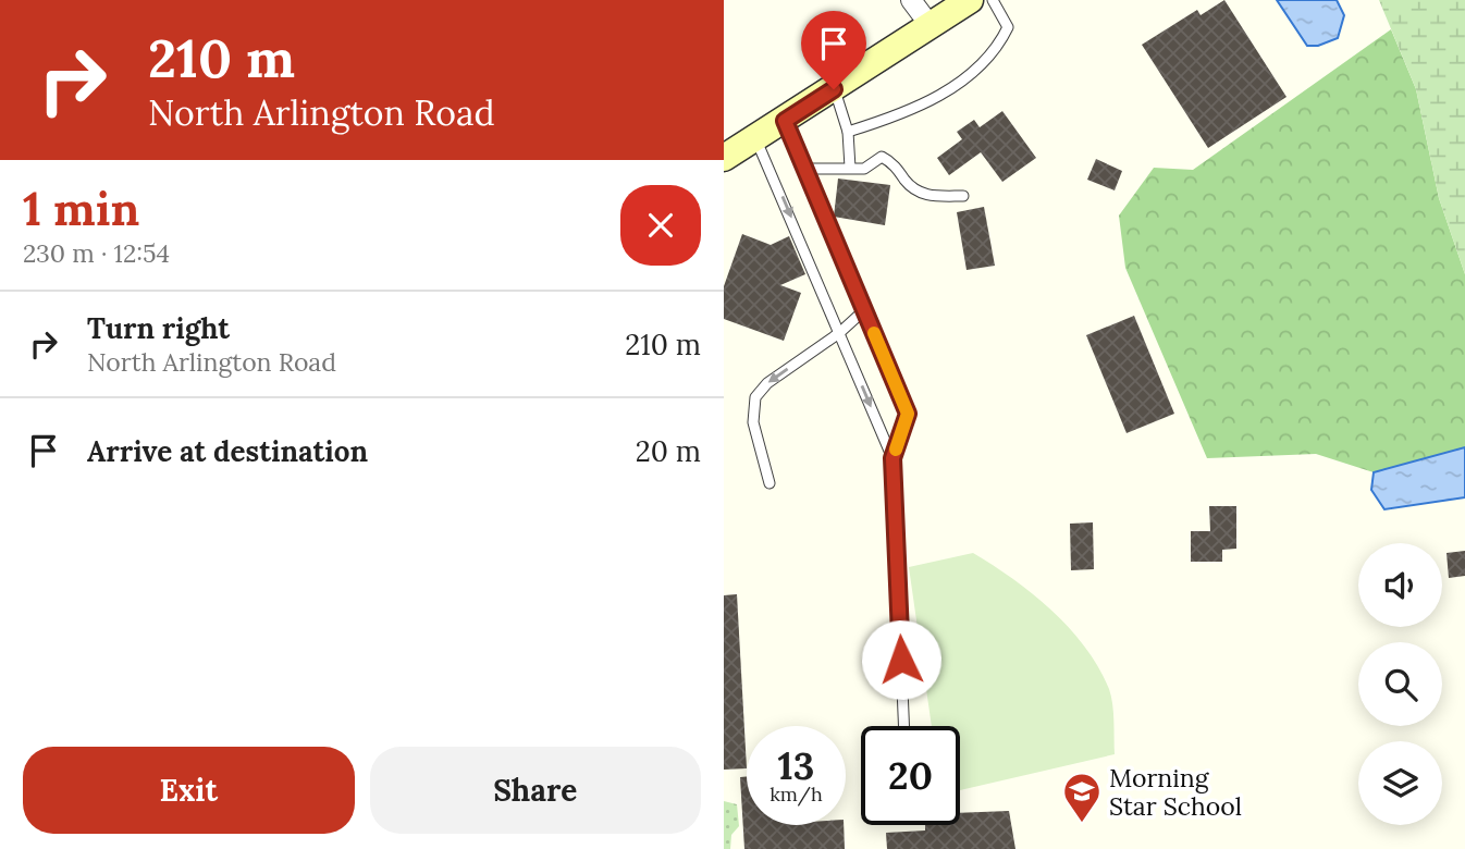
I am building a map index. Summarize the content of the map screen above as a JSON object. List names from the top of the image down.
{
  "places": {
    "school or university": ["Morning Star School"]
  },
  "page": {
    "turn": ["210 m", "North Arlington Road"],
    "heading": ["1 min", "230 m · 12:54"],
    "list": [
      {
        "name": "Turn right",
        "note": "North Arlington Road",
        "value": "210 m"
      },
      {
        "name": "Arrive at destination",
        "value": "20 m"
      }
    ],
    "speed": "13 km/h",
    "limit": "20",
    "buttons": ["Exit", "Share"]
  }
}
